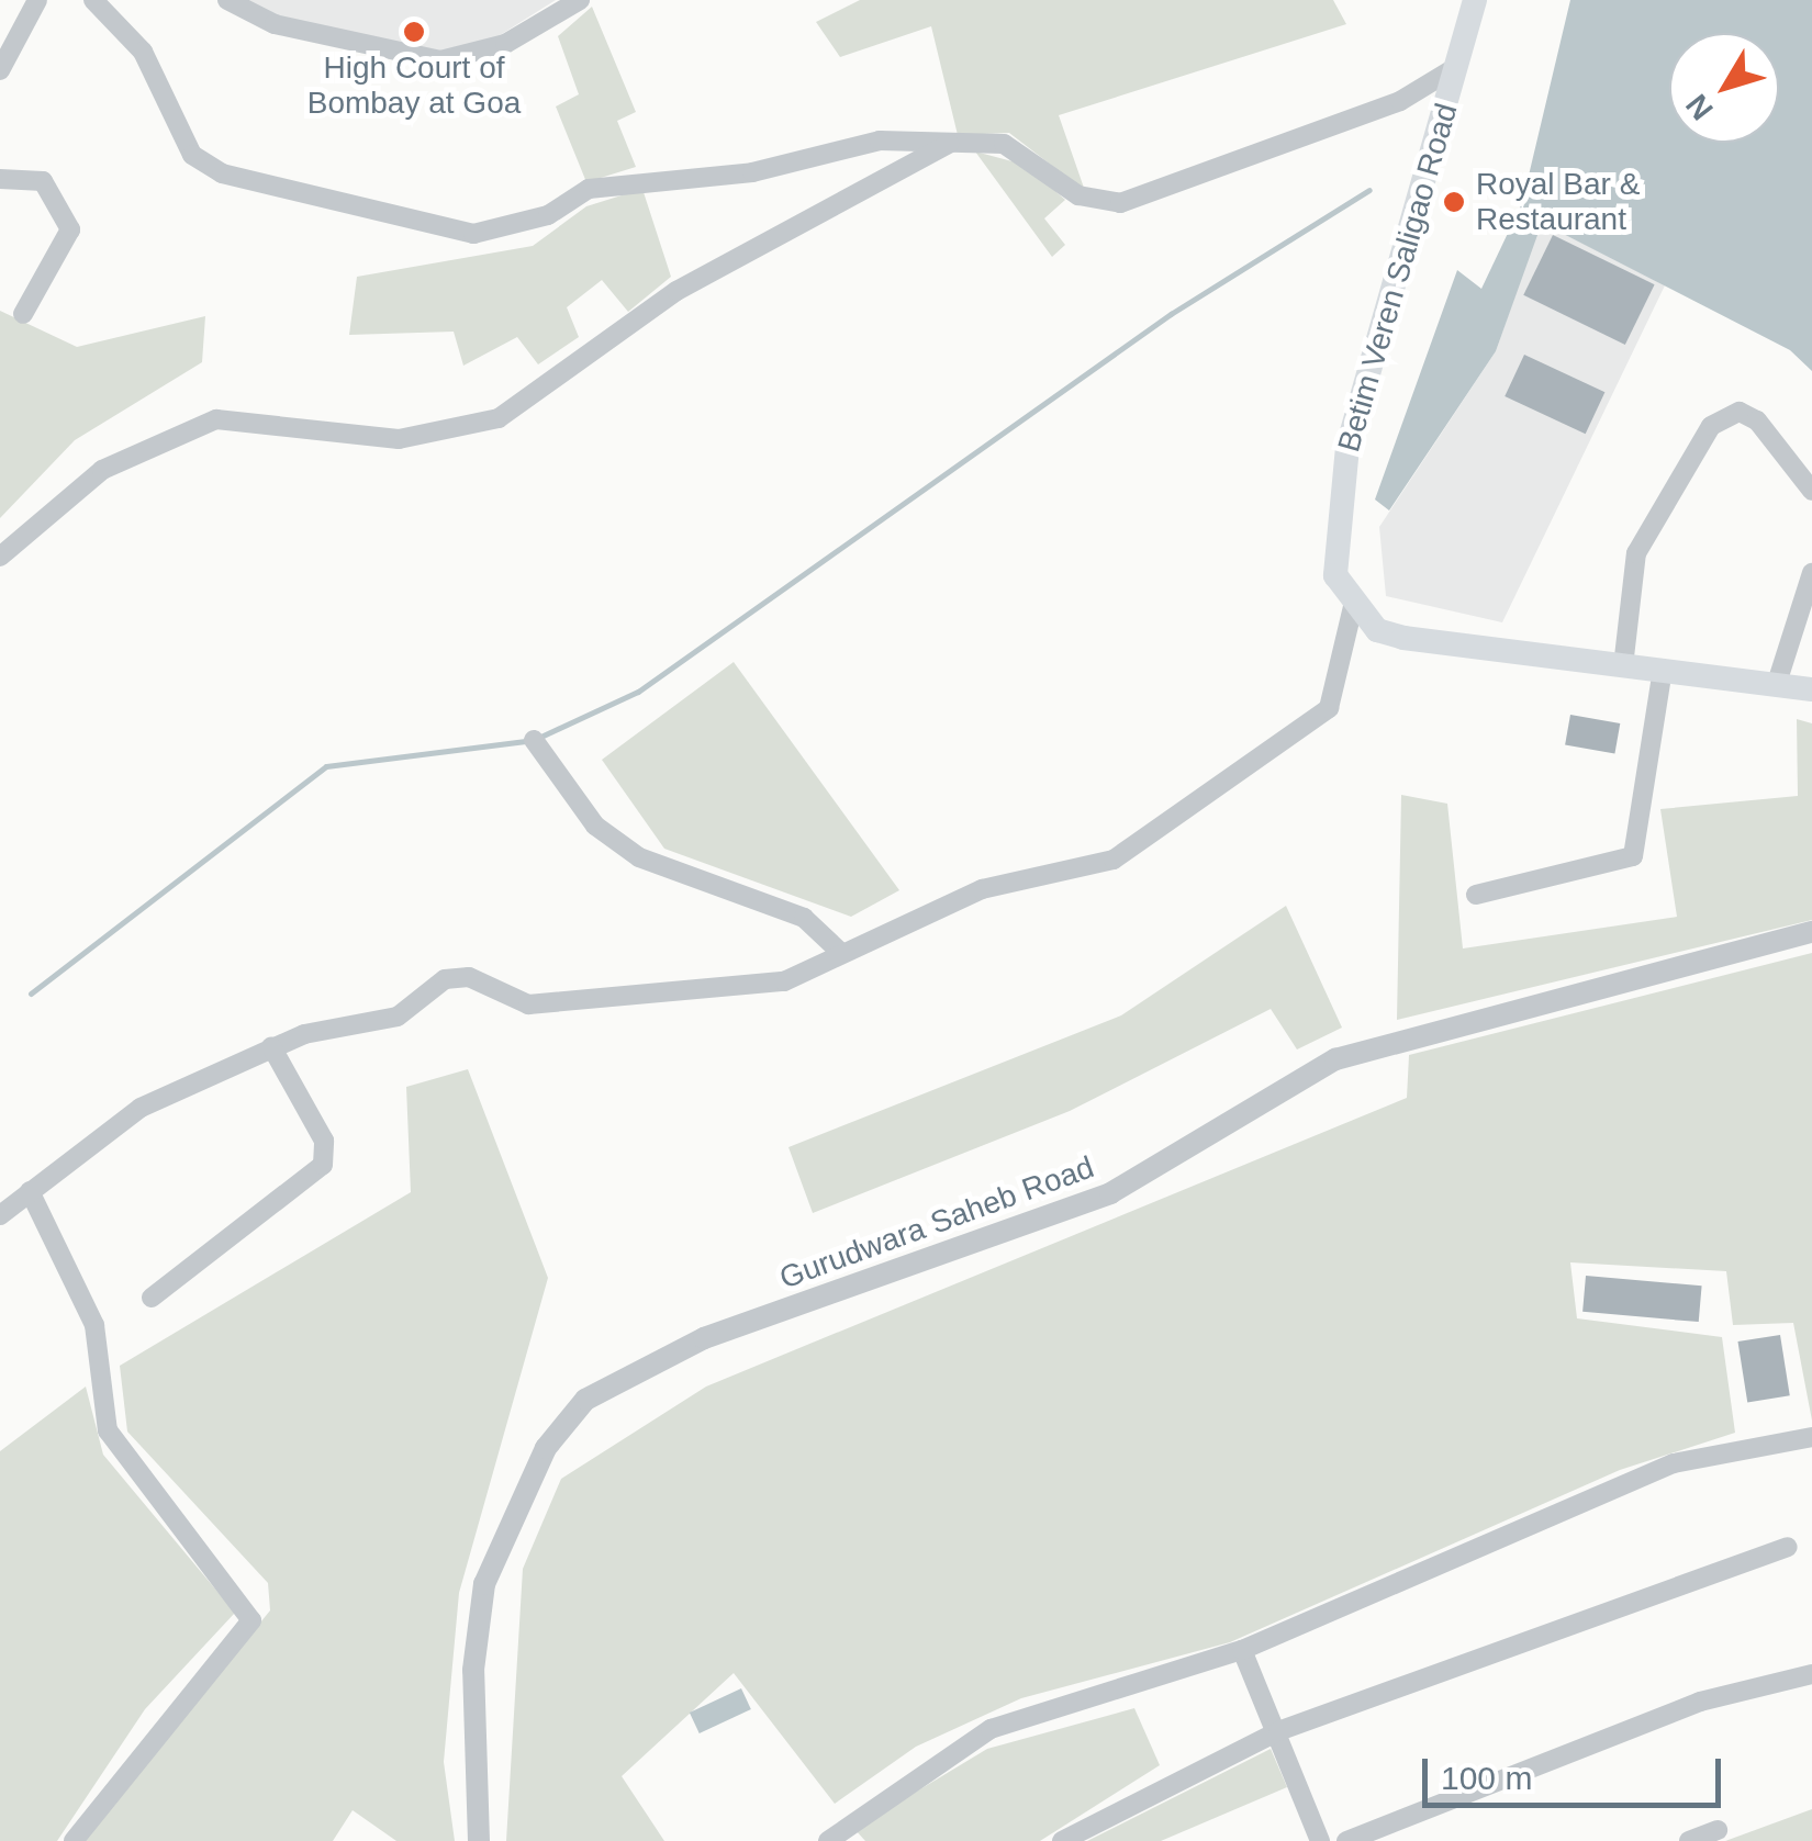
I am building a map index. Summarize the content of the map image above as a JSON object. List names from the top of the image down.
{
  "streets": {
    "main road": ["Betim Veren Saligao Road"],
    "street": ["Gurudwara Saheb Road"]
  },
  "places": ["High Court of Bombay at Goa", "Royal Bar & Restaurant"],
  "scale_bar": "100 m",
  "north": "bottom left"
}
